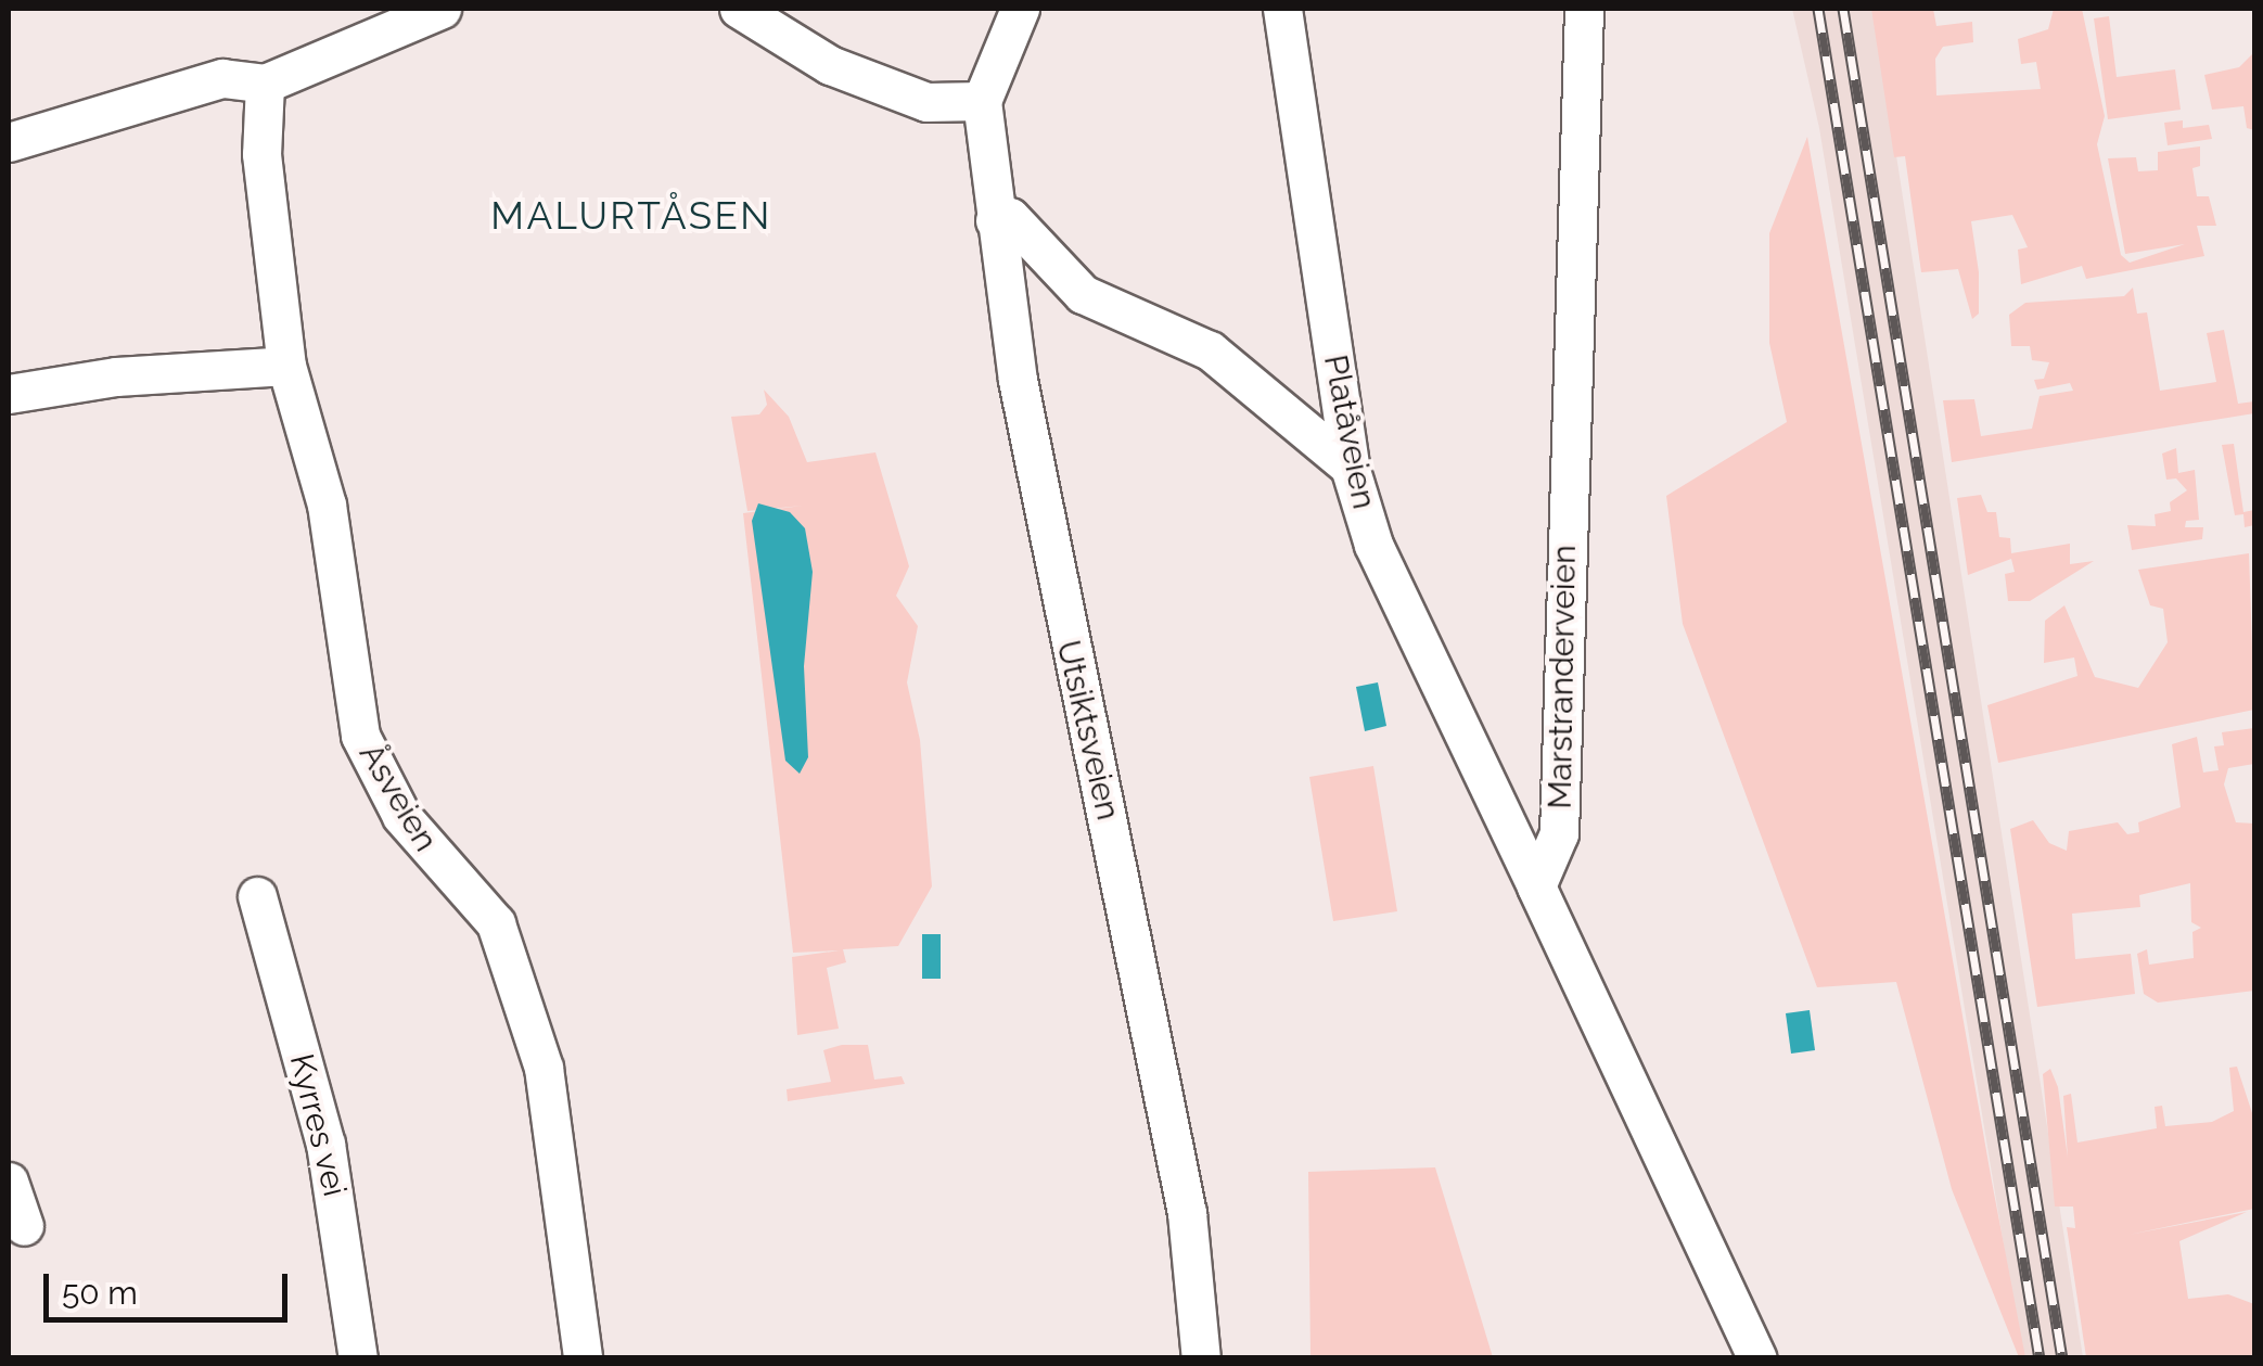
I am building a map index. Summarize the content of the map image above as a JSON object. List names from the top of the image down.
{
  "streets": {
    "street": [
      "Platåveien",
      "Marstranderveien",
      "Utsiktsveien",
      "Åsveien",
      "Kyrres vei"
    ]
  },
  "crossings": [
    ["Platåveien", "Marstranderveien"]
  ],
  "districts": ["MALURTÅSEN"],
  "scale_bar": "50 m"
}
